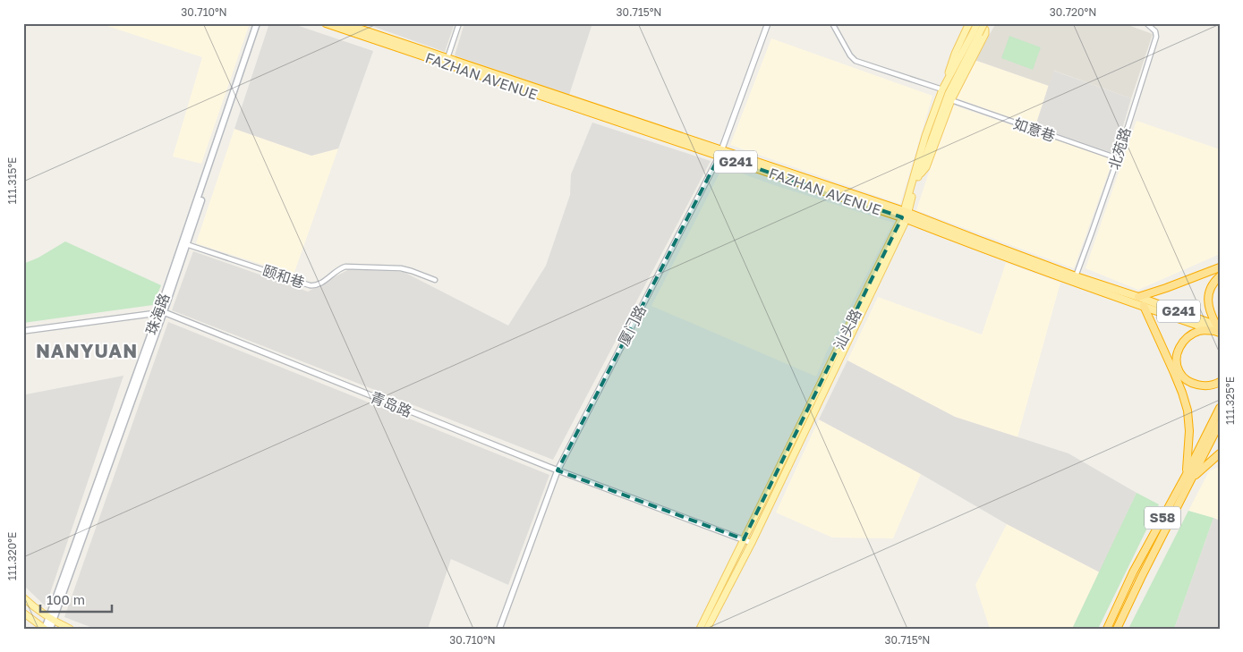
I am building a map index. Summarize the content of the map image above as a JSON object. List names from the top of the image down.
{
  "streets": {
    "highway": ["FAZHAN AVENUE", "G241", "S58"],
    "main road": ["珠海路", "汕头路"],
    "street": [
      "如意巷",
      "北苑路",
      "颐和巷",
      "厦门路",
      "青岛路"
    ]
  },
  "crossings": [
    ["FAZHAN AVENUE", "北苑路"],
    ["FAZHAN AVENUE", "厦门路"],
    ["FAZHAN AVENUE", "汕头路"],
    ["如意巷", "北苑路"],
    ["颐和巷", "珠海路"],
    ["珠海路", "青岛路"],
    ["厦门路", "青岛路"],
    ["汕头路", "青岛路"]
  ],
  "districts": ["NANYUAN"],
  "scale_bar": "100 m",
  "coordinates": [
    "30.710°N",
    "30.715°N",
    "30.720°N",
    "111.315°E",
    "111.325°E",
    "111.320°E"
  ]
}
